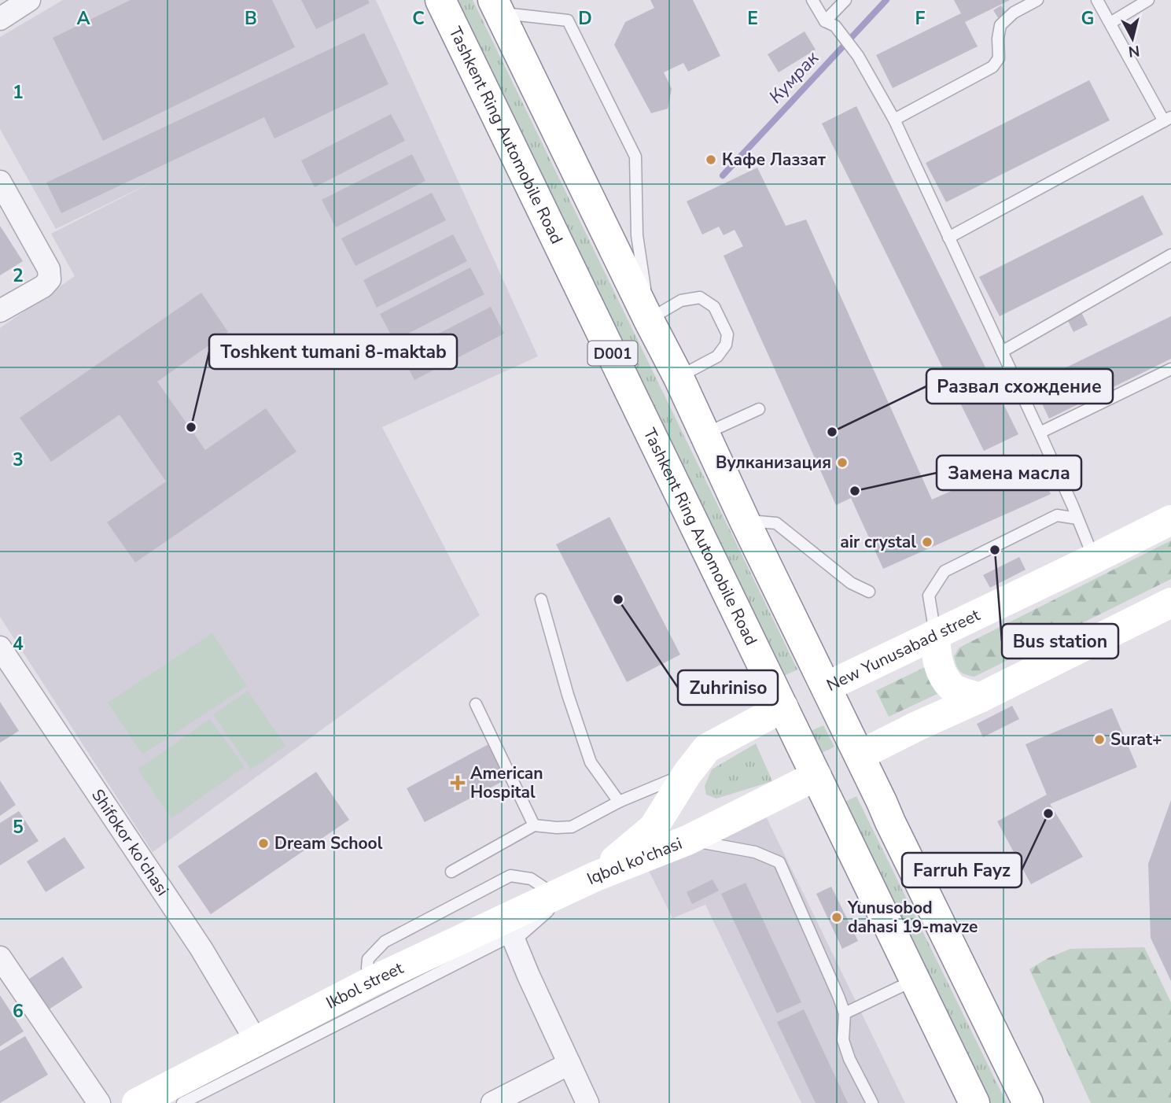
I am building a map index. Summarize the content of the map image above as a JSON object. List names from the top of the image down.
{
  "streets": {
    "main road": [
      "Tashkent Ring Automobile Road",
      "D001",
      "New Yunusabad street",
      "Iqbol ko'chasi",
      "Ikbol street"
    ],
    "street": ["Shifokor ko'chasi"]
  },
  "crossings": [
    ["Tashkent Ring Automobile Road", "New Yunusabad street"],
    ["Tashkent Ring Automobile Road", "Iqbol ko'chasi"],
    ["D001", "New Yunusabad street"],
    ["New Yunusabad street", "Iqbol ko'chasi"],
    ["Shifokor ko'chasi", "Ikbol street"],
    ["Iqbol ko'chasi", "Ikbol street"]
  ],
  "water": ["Кумрак"],
  "places": {
    "other": [
      "Кафе Лаззат",
      "Toshkent tumani 8-maktab",
      "Развал схождение",
      "Вулканизация",
      "Замена масла",
      "air crystal",
      "Bus station",
      "Zuhriniso",
      "Surat+",
      "Farruh Fayz",
      "Dream School",
      "Yunusobod dahasi 19-mavze"
    ],
    "health": ["American Hospital"]
  },
  "north": "bottom",
  "grid": {
    "columns": [
      "A",
      "B",
      "C",
      "D",
      "E",
      "F",
      "G"
    ],
    "rows": [
      "1",
      "2",
      "3",
      "4",
      "5",
      "6"
    ]
  }
}
